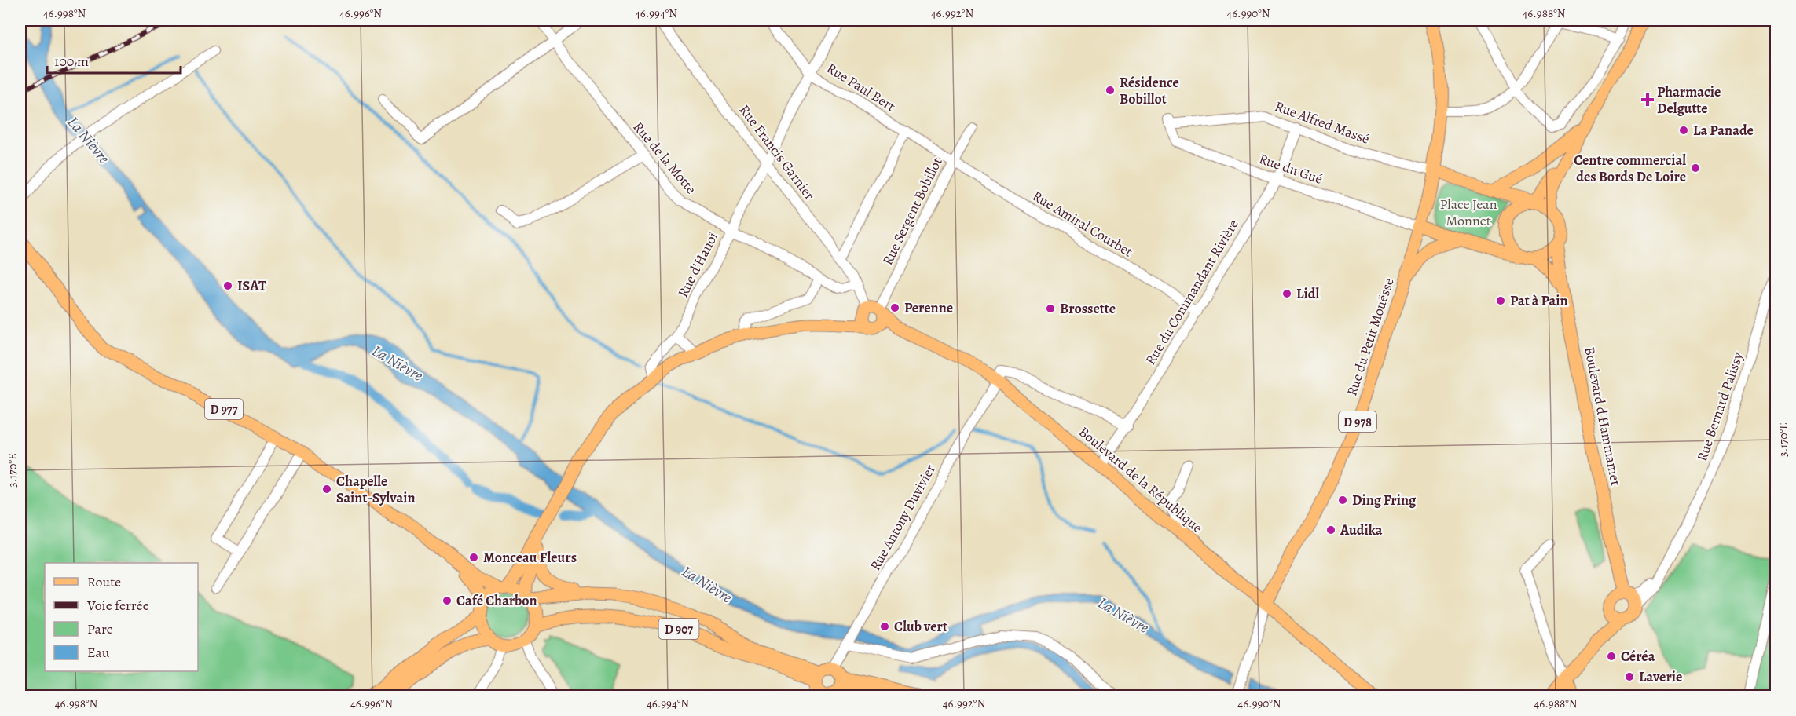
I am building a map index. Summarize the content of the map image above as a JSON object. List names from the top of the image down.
{
  "streets": {
    "main road": [
      "Rue du Petit Mouësse",
      "D 977",
      "Boulevard d'Hammamet",
      "D 978",
      "Boulevard de la République",
      "D 907"
    ],
    "street": [
      "Rue Paul Bert",
      "Rue Alfred Massé",
      "Rue Francis Garnier",
      "Rue de la Motte",
      "Rue du Gué",
      "Rue Sergent Bobillot",
      "Rue Amiral Courbet",
      "Rue d'Hanoï",
      "Rue du Commandant Rivière",
      "Rue Bernard Palissy",
      "Rue Antony Duvivier"
    ]
  },
  "crossings": [
    ["Rue Paul Bert", "Rue Sergent Bobillot"],
    ["Rue Paul Bert", "Rue Amiral Courbet"],
    ["Rue Paul Bert", "Rue d'Hanoï"],
    ["Rue Alfred Massé", "Rue du Gué"],
    ["Rue Alfred Massé", "Rue du Commandant Rivière"],
    ["Rue Alfred Massé", "D 978"],
    ["Rue Francis Garnier", "Rue de la Motte"],
    ["Rue Francis Garnier", "Rue Sergent Bobillot"],
    ["Rue Francis Garnier", "Rue d'Hanoï"],
    ["Rue Francis Garnier", "Boulevard de la République"],
    ["Rue de la Motte", "Rue d'Hanoï"],
    ["Rue du Gué", "Rue du Commandant Rivière"],
    ["Rue du Gué", "Rue du Petit Mouësse"],
    ["Rue du Gué", "D 978"],
    ["Rue Sergent Bobillot", "Rue Amiral Courbet"],
    ["Rue Sergent Bobillot", "Boulevard de la République"],
    ["Rue Amiral Courbet", "Rue du Commandant Rivière"],
    ["Rue du Commandant Rivière", "Boulevard de la République"],
    ["Rue du Petit Mouësse", "D 978"],
    ["Rue du Petit Mouësse", "Boulevard de la République"],
    ["Rue Bernard Palissy", "Boulevard d'Hammamet"],
    ["D 977", "D 907"],
    ["Boulevard de la République", "Rue Antony Duvivier"]
  ],
  "water": ["La Nièvre"],
  "parks": ["Place Jean Monnet"],
  "places": {
    "other": [
      "Résidence Bobillot",
      "La Panade",
      "Centre commercial des Bords De Loire",
      "ISAT",
      "Lidl",
      "Pat à Pain",
      "Perenne",
      "Brossette",
      "Chapelle Saint-Sylvain",
      "Ding Fring",
      "Audika",
      "Monceau Fleurs",
      "Café Charbon",
      "Club vert",
      "Céréa",
      "Laverie"
    ],
    "health": ["Pharmacie Delgutte"]
  },
  "legend": [
    "Route",
    "Voie ferrée",
    "Parc",
    "Eau"
  ],
  "scale_bar": "100 m",
  "coordinates": [
    "46.998°N",
    "46.996°N",
    "46.994°N",
    "46.992°N",
    "46.990°N",
    "46.988°N",
    "3.170°E"
  ]
}
